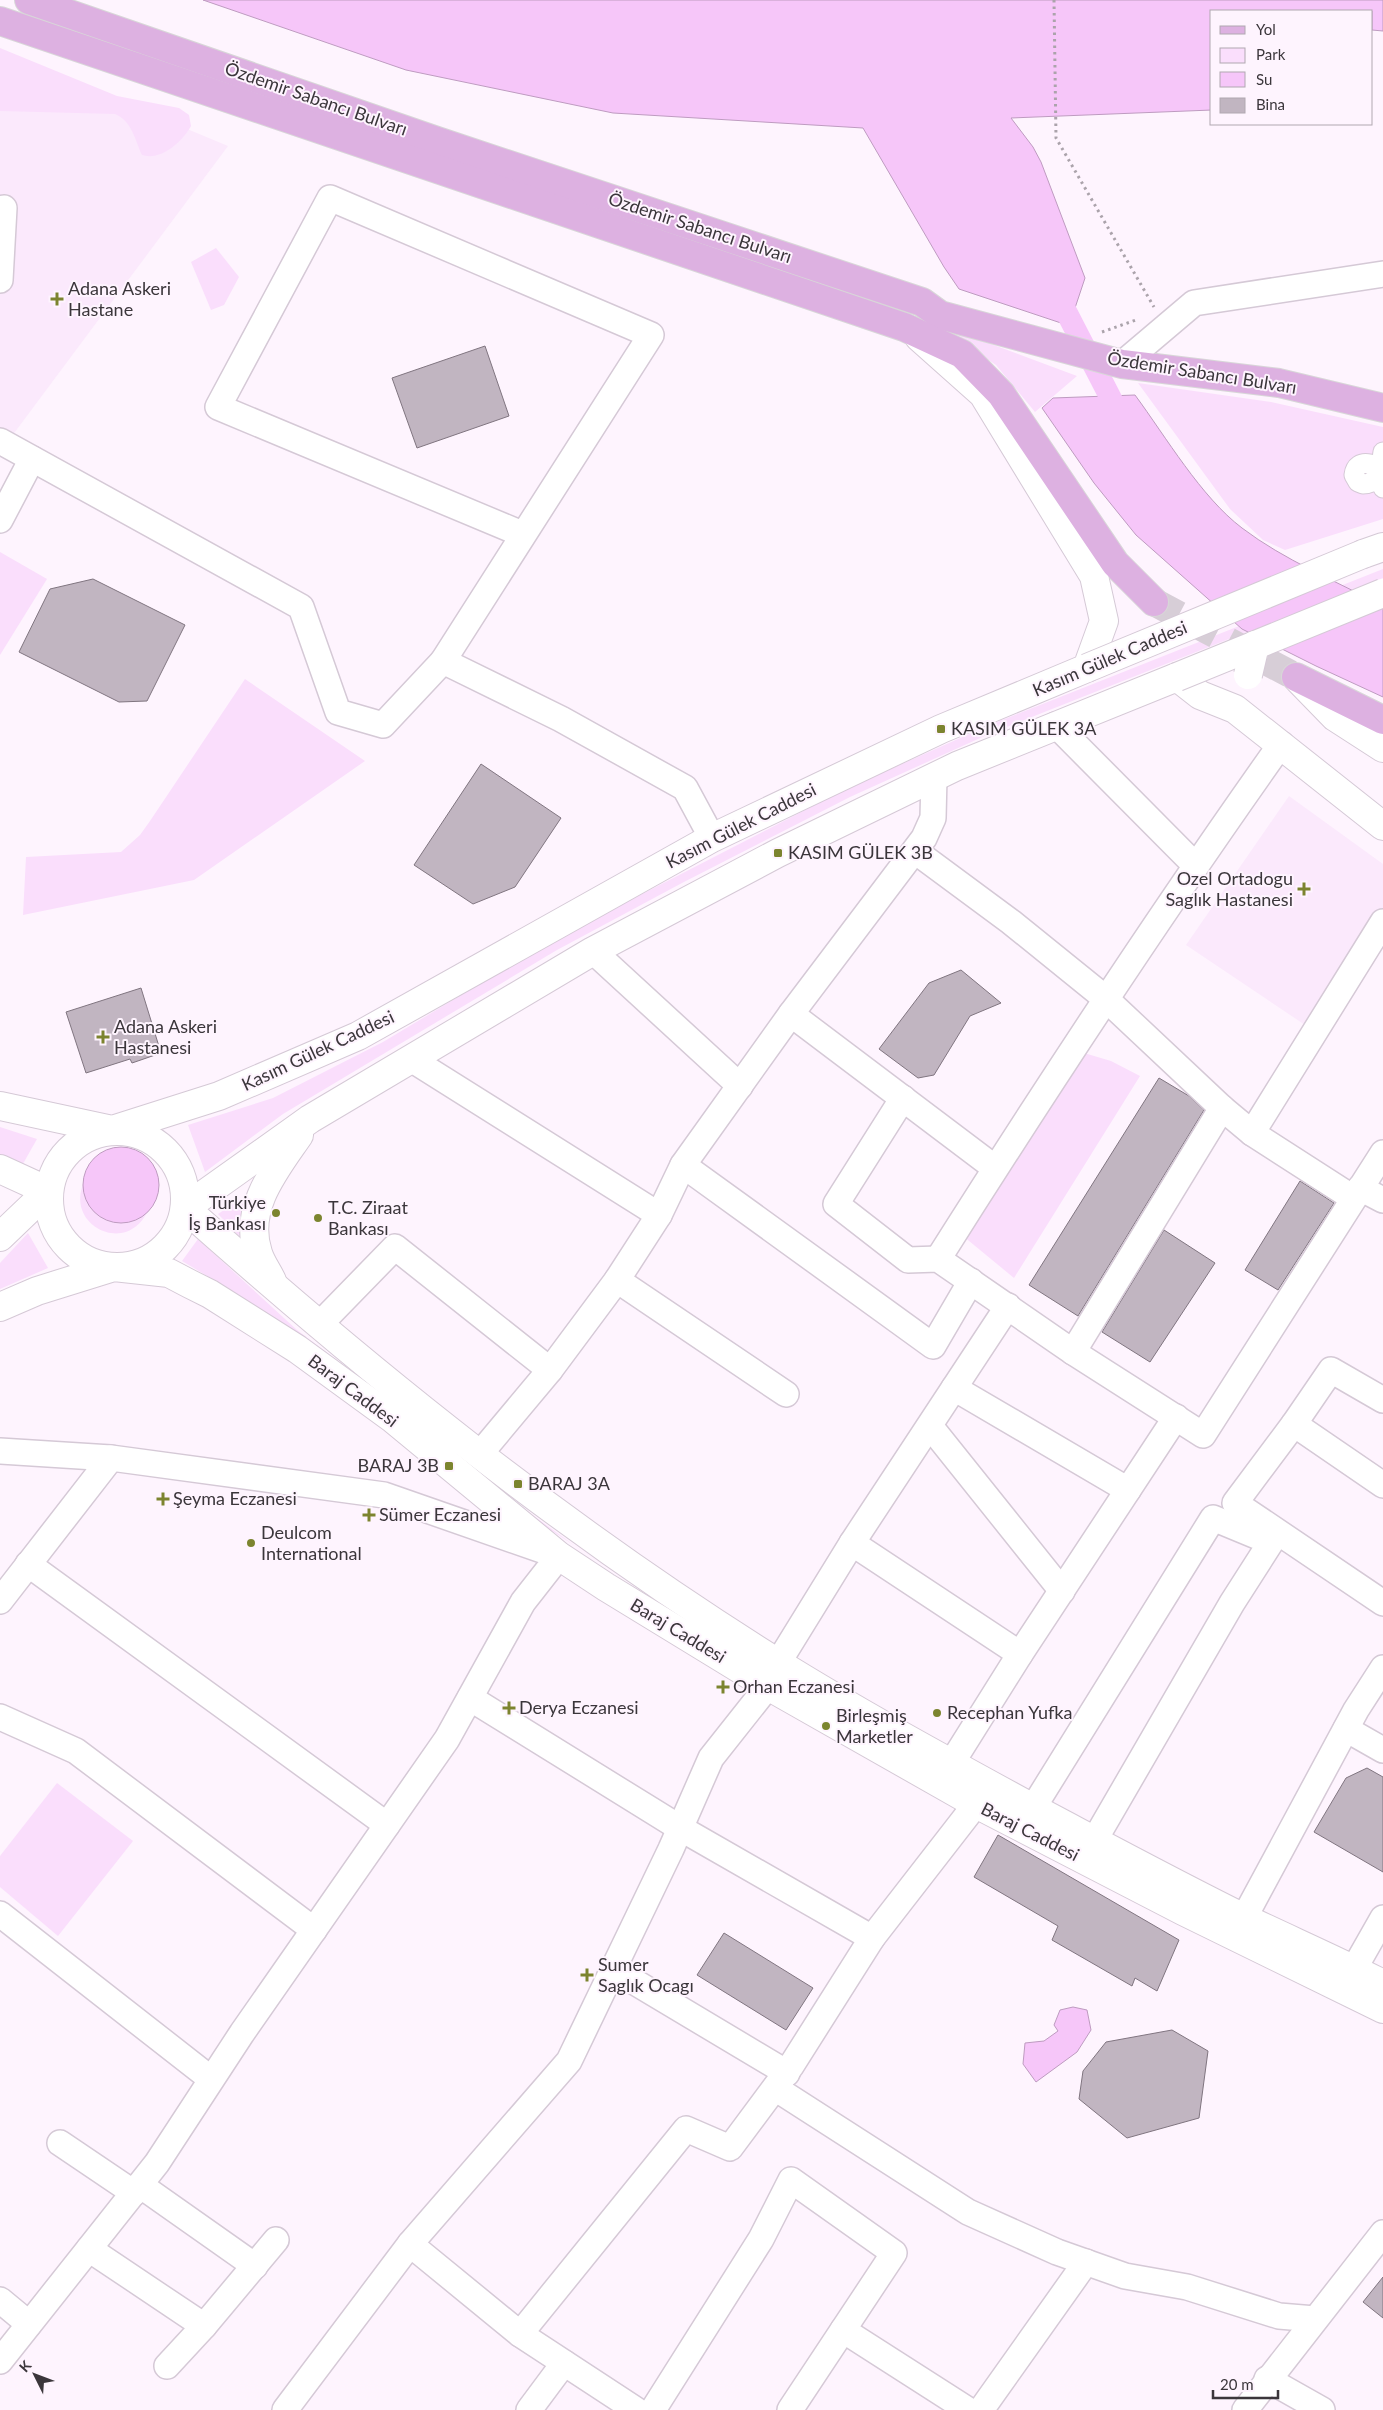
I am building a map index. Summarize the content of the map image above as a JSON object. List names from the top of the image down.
{
  "streets": {
    "main road": ["Özdemir Sabancı Bulvarı", "Kasım Gülek Caddesi", "Baraj Caddesi"]
  },
  "crossings": [
    ["Kasım Gülek Caddesi", "Baraj Caddesi"]
  ],
  "places": {
    "health": [
      "Adana Askeri Hastane",
      "Ozel Ortadogu Saglık Hastanesi",
      "Adana Askeri Hastanesi",
      "Şeyma Eczanesi",
      "Sümer Eczanesi",
      "Orhan Eczanesi",
      "Derya Eczanesi",
      "Sumer Saglık Ocagı"
    ],
    "transit": [
      "KASIM GÜLEK 3A",
      "KASIM GÜLEK 3B",
      "BARAJ 3B",
      "BARAJ 3A"
    ],
    "other": [
      "Türkiye İş Bankası",
      "T.C. Ziraat Bankası",
      "Deulcom International",
      "Recephan Yufka",
      "Birleşmiş Marketler"
    ]
  },
  "legend": [
    "Yol",
    "Park",
    "Su",
    "Bina"
  ],
  "scale_bar": "20 m",
  "north": "top left"
}
